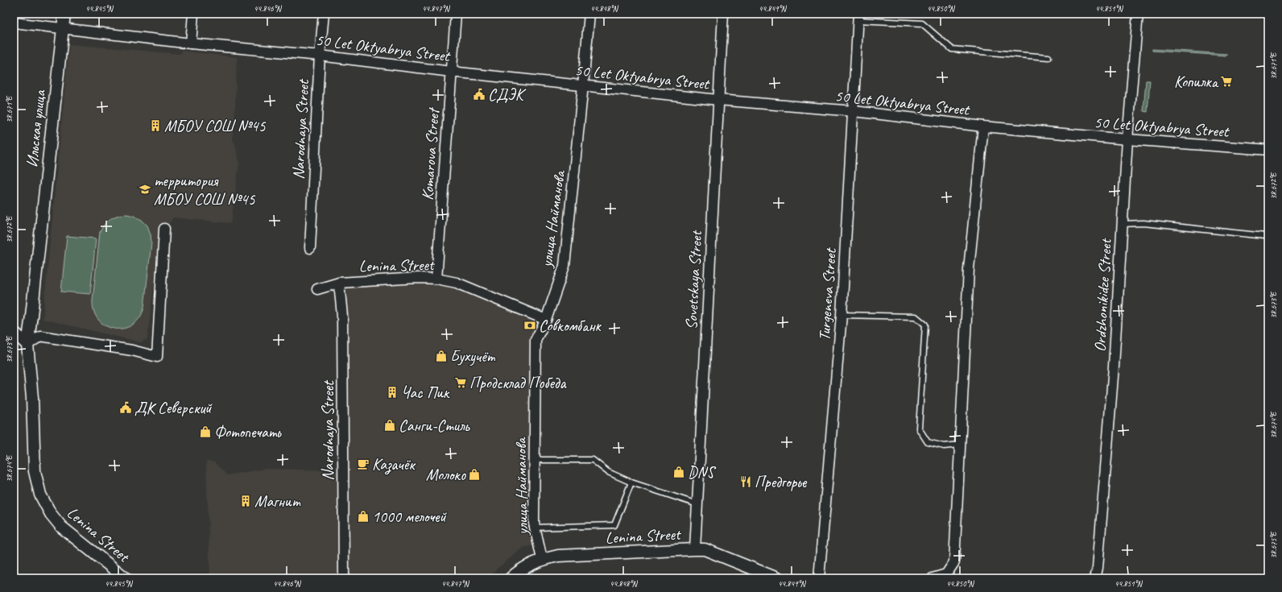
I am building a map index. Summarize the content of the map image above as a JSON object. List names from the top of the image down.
{
  "streets": {
    "street": [
      "50 Let Oktyabrya Street",
      "Ильская улица",
      "Narodnaya Street",
      "Komarova Street",
      "улица Найманова",
      "Lenina Street",
      "Sovetskaya Street",
      "Turgeneva Street",
      "Ordzhonikidze Street"
    ]
  },
  "crossings": [
    ["50 Let Oktyabrya Street", "Ильская улица"],
    ["50 Let Oktyabrya Street", "Narodnaya Street"],
    ["50 Let Oktyabrya Street", "Komarova Street"],
    ["50 Let Oktyabrya Street", "улица Найманова"],
    ["50 Let Oktyabrya Street", "Sovetskaya Street"],
    ["50 Let Oktyabrya Street", "Turgeneva Street"],
    ["50 Let Oktyabrya Street", "Ordzhonikidze Street"],
    ["Ильская улица", "Lenina Street"],
    ["Narodnaya Street", "Lenina Street"],
    ["Komarova Street", "Lenina Street"],
    ["улица Найманова", "Lenina Street"],
    ["Lenina Street", "Sovetskaya Street"]
  ],
  "places": {
    "supermarket": ["Копилка", "Продсклад Победа"],
    "public building": ["СДЭК", "ДК Северский"],
    "building": ["МБОУ СОШ №45", "Час Пик", "Магнит"],
    "school or university": ["территория МБОУ СОШ №45"],
    "bank": ["Совкомбанк"],
    "shop": [
      "Бухучёт",
      "Санги-Стиль",
      "Фотопечать",
      "DNS",
      "Молоко",
      "1000 мелочей"
    ],
    "cafe": ["Казачёк"],
    "restaurant": ["Предгорье"]
  },
  "coordinates": [
    "44.845°N",
    "44.846°N",
    "44.847°N",
    "44.848°N",
    "44.849°N",
    "44.850°N",
    "44.851°N",
    "38.671°E",
    "38.672°E",
    "38.673°E",
    "38.674°E",
    "38.675°E"
  ]
}
